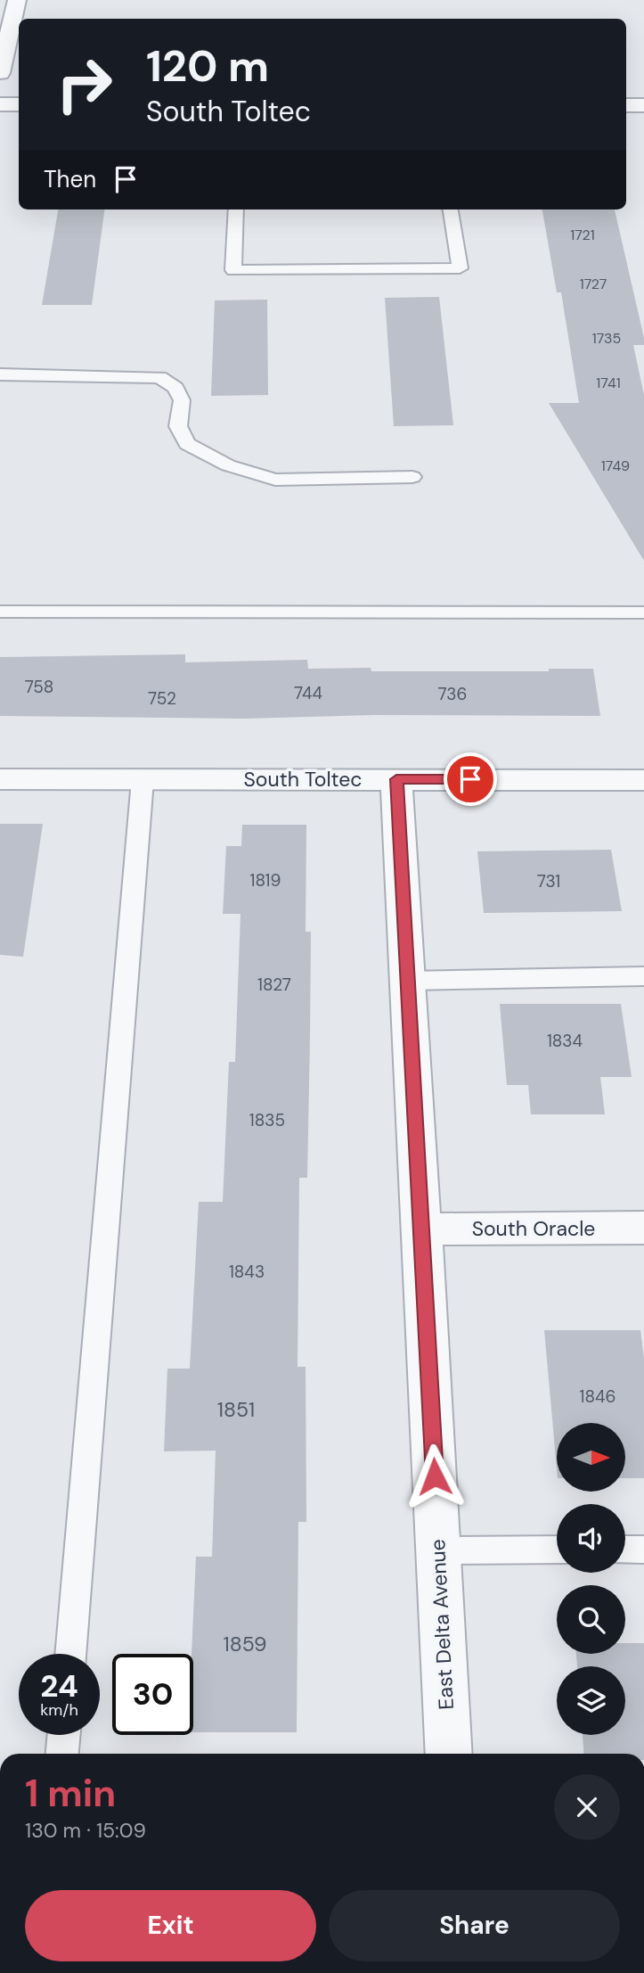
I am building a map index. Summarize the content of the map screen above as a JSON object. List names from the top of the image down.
{
  "streets": {
    "street": ["South Toltec", "South Oracle", "East Delta Avenue"]
  },
  "crossings": [
    ["South Toltec", "East Delta Avenue"],
    ["South Oracle", "East Delta Avenue"]
  ],
  "house_numbers": [
    "1721",
    "1727",
    "1735",
    "1741",
    "1749",
    "758",
    "744",
    "736",
    "752",
    "1819",
    "731",
    "1827",
    "1834",
    "1835",
    "1843",
    "1846",
    "1851",
    "1859"
  ],
  "north": "right",
  "page": {
    "turn": ["120 m", "South Toltec"],
    "then": "Then",
    "speed": "24 km/h",
    "limit": "30",
    "heading": ["1 min", "130 m · 15:09"],
    "buttons": ["Exit", "Share"]
  }
}
